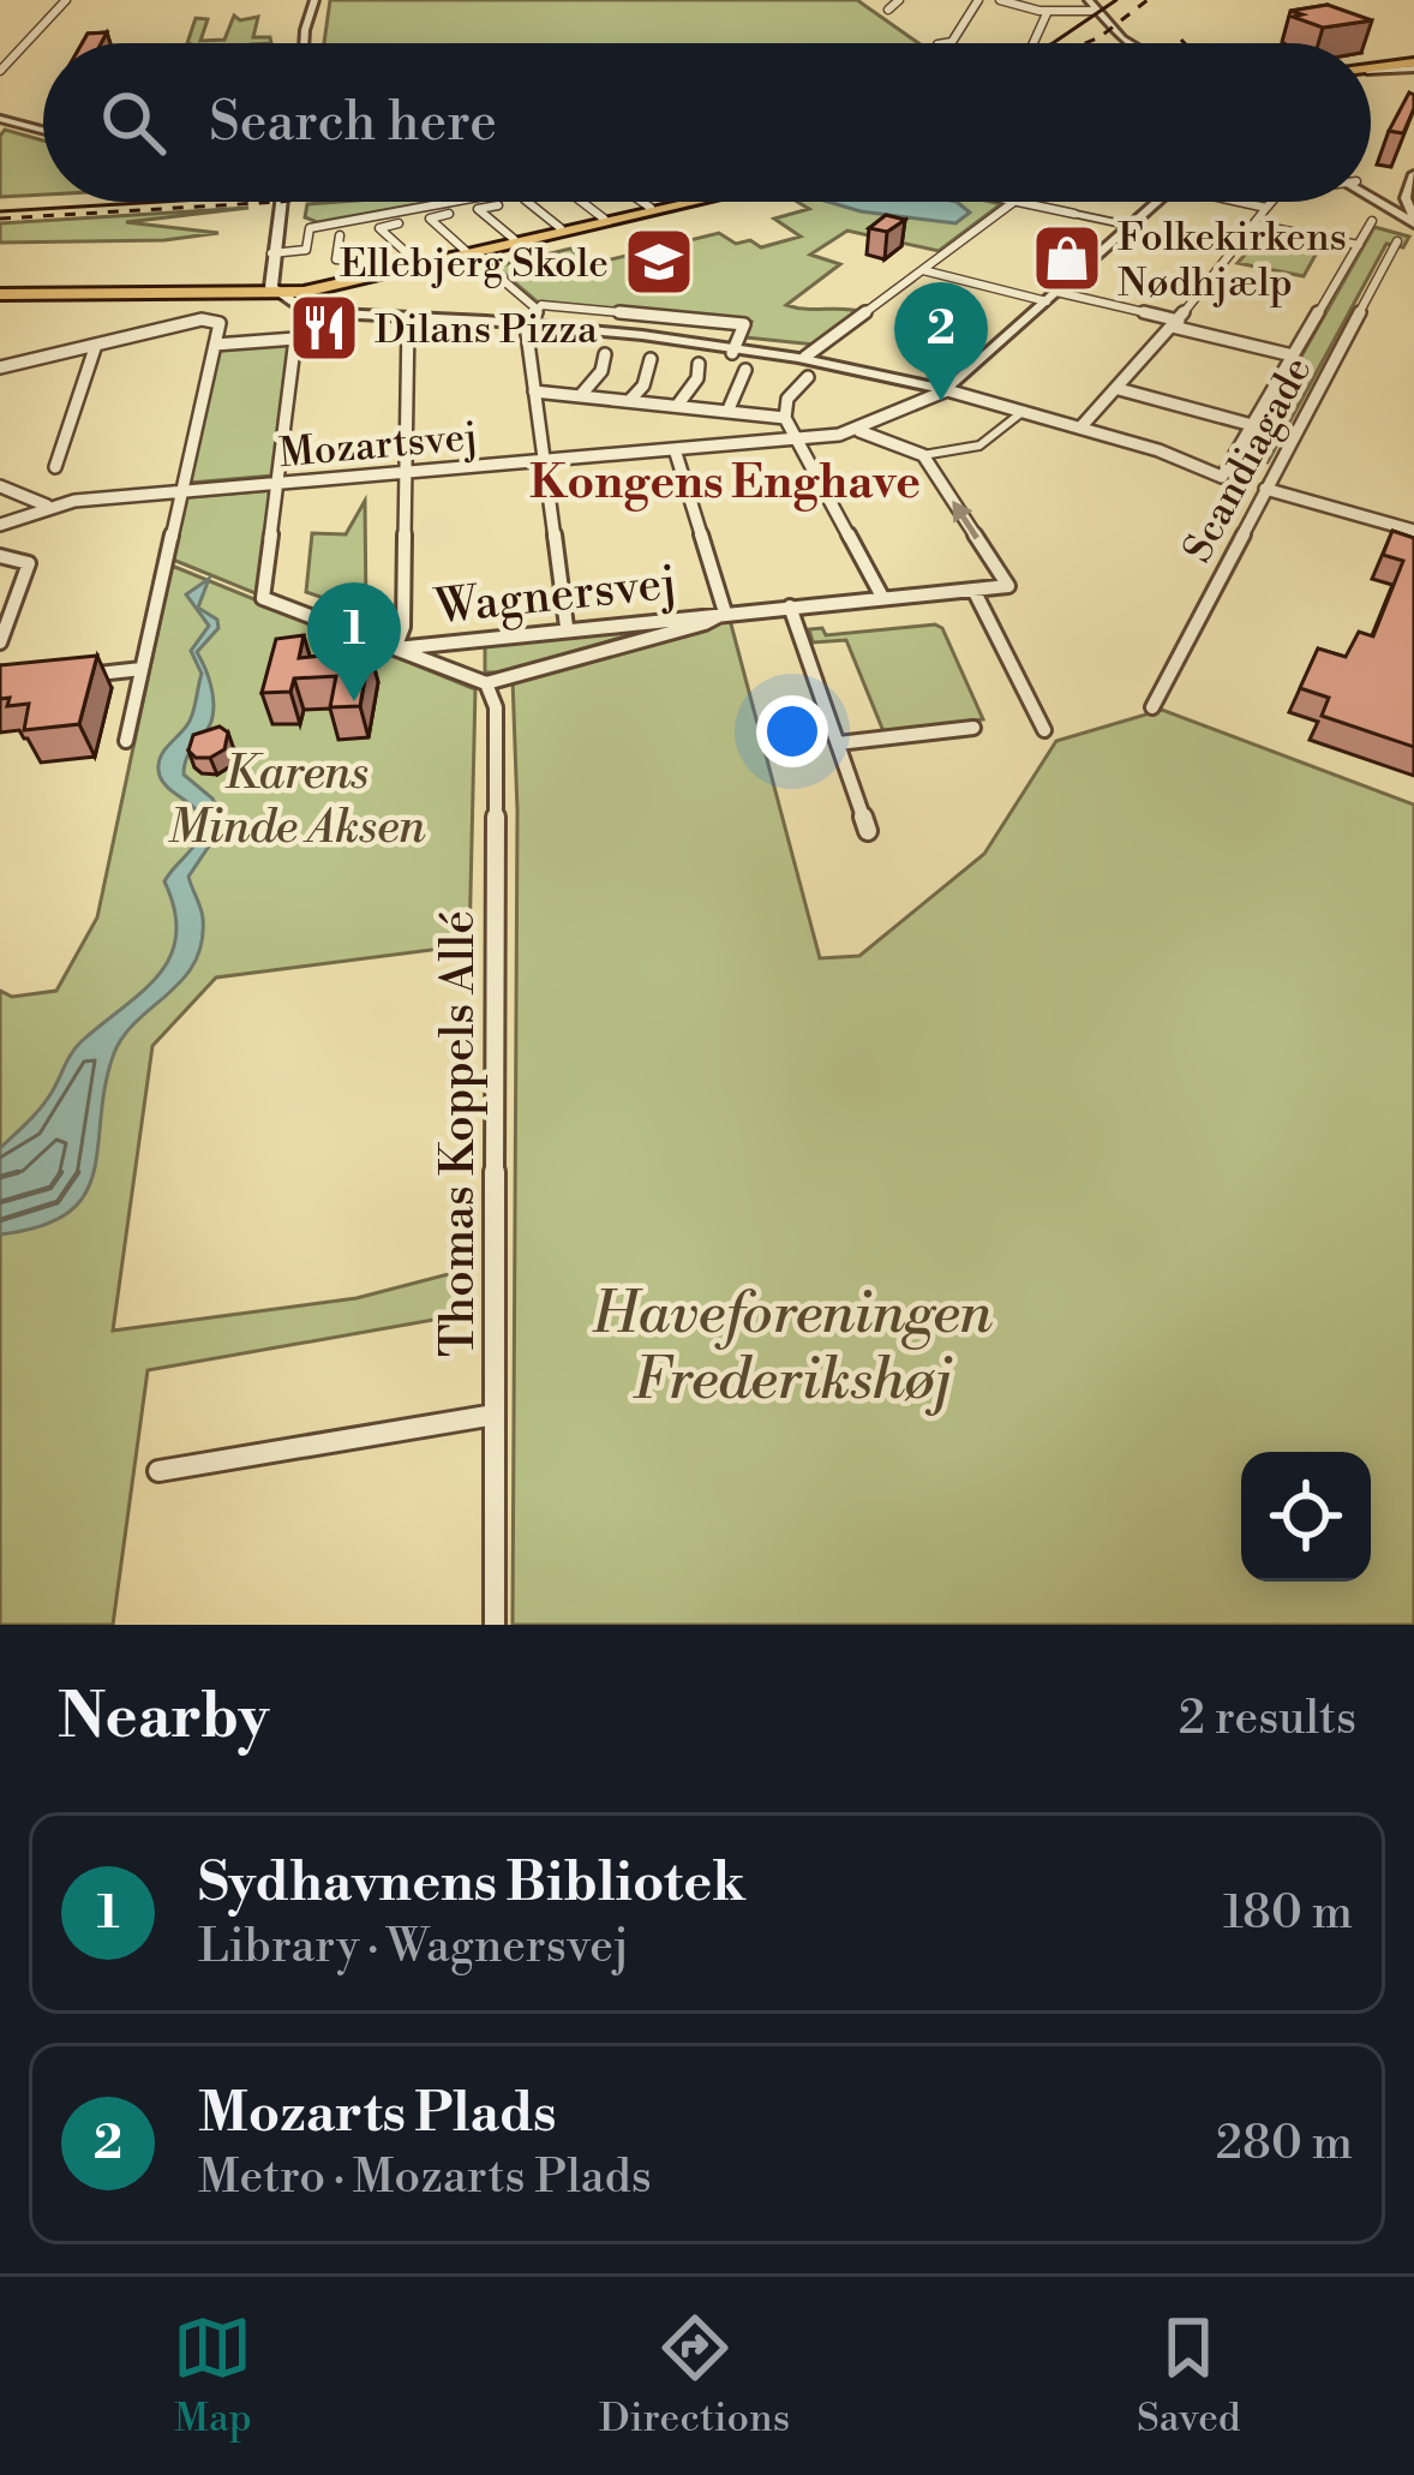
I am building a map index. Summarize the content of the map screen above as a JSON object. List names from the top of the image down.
{
  "streets": {
    "street": [
      "Mozartsvej",
      "Scandiagade",
      "Wagnersvej",
      "Thomas Koppels Allé"
    ]
  },
  "crossings": [
    ["Mozartsvej", "Wagnersvej"],
    ["Wagnersvej", "Thomas Koppels Allé"]
  ],
  "districts": ["Kongens Enghave"],
  "parks": ["Karens Minde Aksen", "Haveforeningen Frederikshøj"],
  "places": {
    "shop": ["Folkekirkens Nødhjælp"],
    "school or university": ["Ellebjerg Skole"],
    "restaurant": ["Dilans Pizza"]
  },
  "page": {
    "search": "Search here",
    "pins": ["2", "1"],
    "heading": ["Nearby", "2 results"],
    "list": [
      {
        "mark": "1",
        "name": "Sydhavnens Bibliotek",
        "note": "Library · Wagnersvej",
        "value": "180 m"
      },
      {
        "mark": "2",
        "name": "Mozarts Plads",
        "note": "Metro · Mozarts Plads",
        "value": "280 m"
      }
    ],
    "nav": ["Map", "Directions", "Saved"]
  }
}
